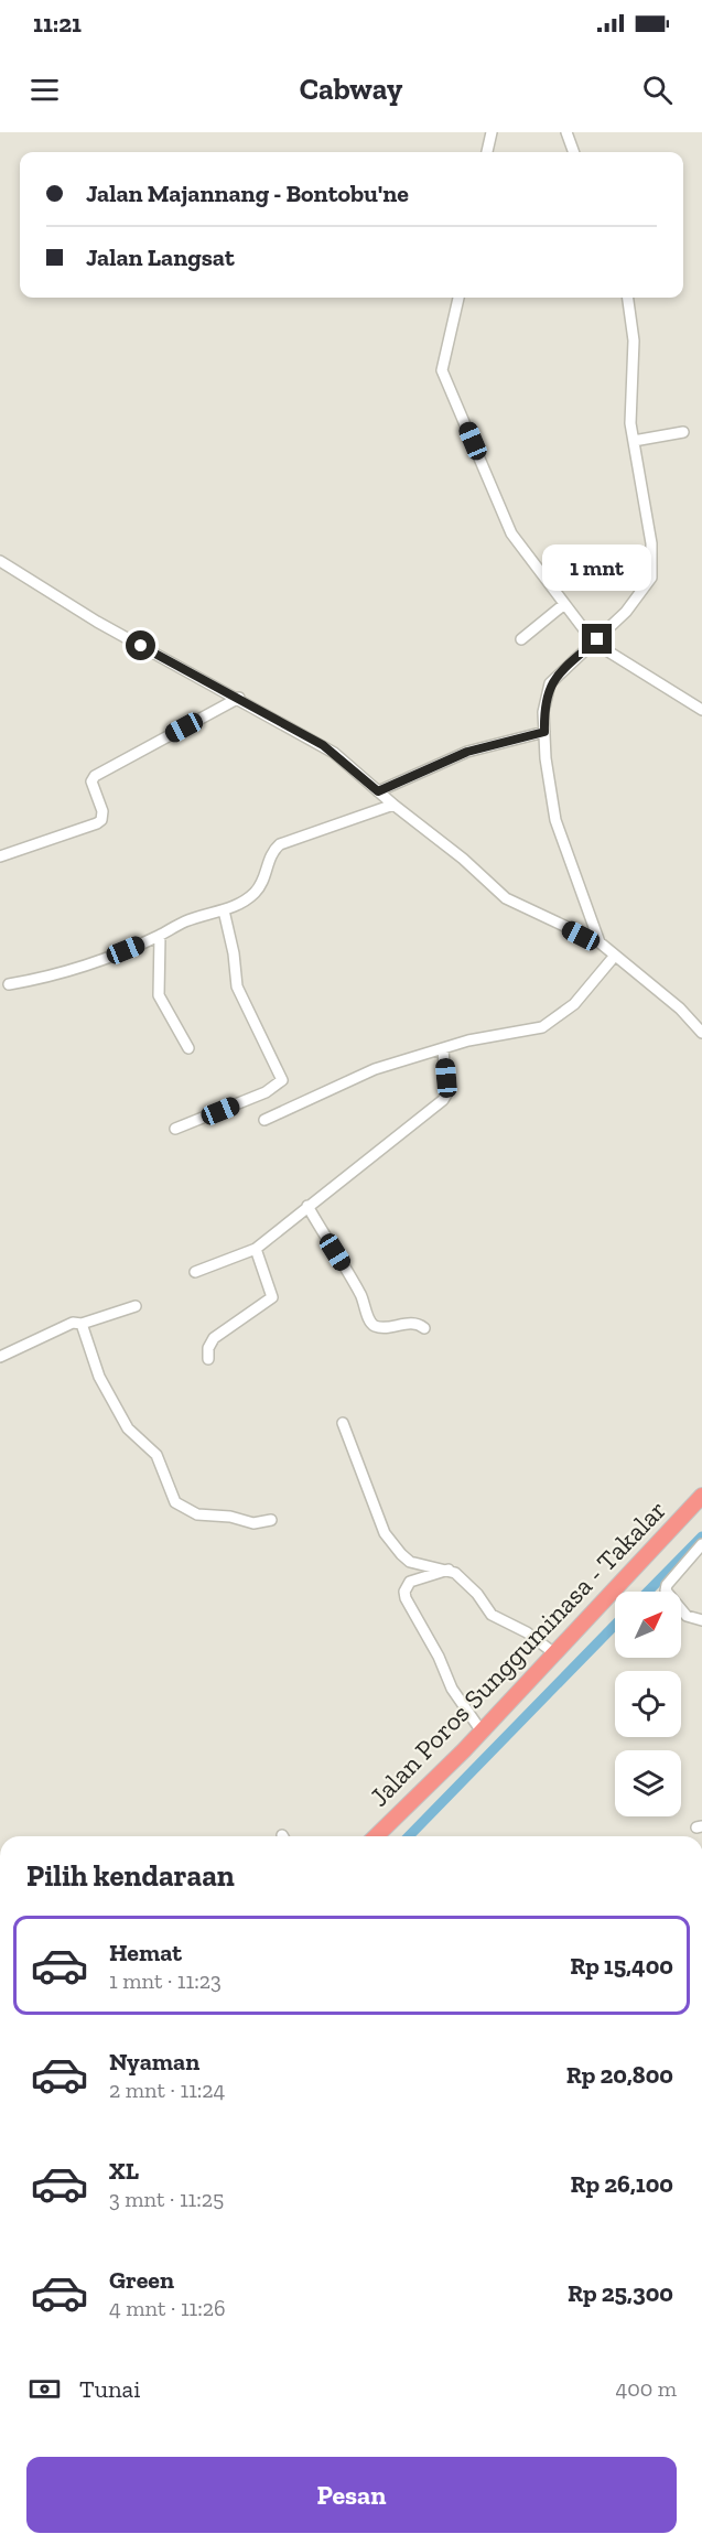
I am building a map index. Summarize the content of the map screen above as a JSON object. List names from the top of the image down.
{
  "streets": {
    "highway": ["Jalan Poros Sungguminasa - Takalar"]
  },
  "north": "top right",
  "page": {
    "status": "11:21",
    "header": "Cabway",
    "banner": ["Jalan Majannang - Bontobu'ne", "Jalan Langsat"],
    "bubble": "1 mnt",
    "heading": "Pilih kendaraan",
    "list": [
      {
        "name": "Hemat",
        "note": "1 mnt · 11:23",
        "value": "Rp 15,400"
      },
      {
        "name": "Nyaman",
        "note": "2 mnt · 11:24",
        "value": "Rp 20,800"
      },
      {
        "name": "XL",
        "note": "3 mnt · 11:25",
        "value": "Rp 26,100"
      },
      {
        "name": "Green",
        "note": "4 mnt · 11:26",
        "value": "Rp 25,300"
      }
    ],
    "pay": ["Tunai", "400 m"],
    "buttons": "Pesan"
  }
}
